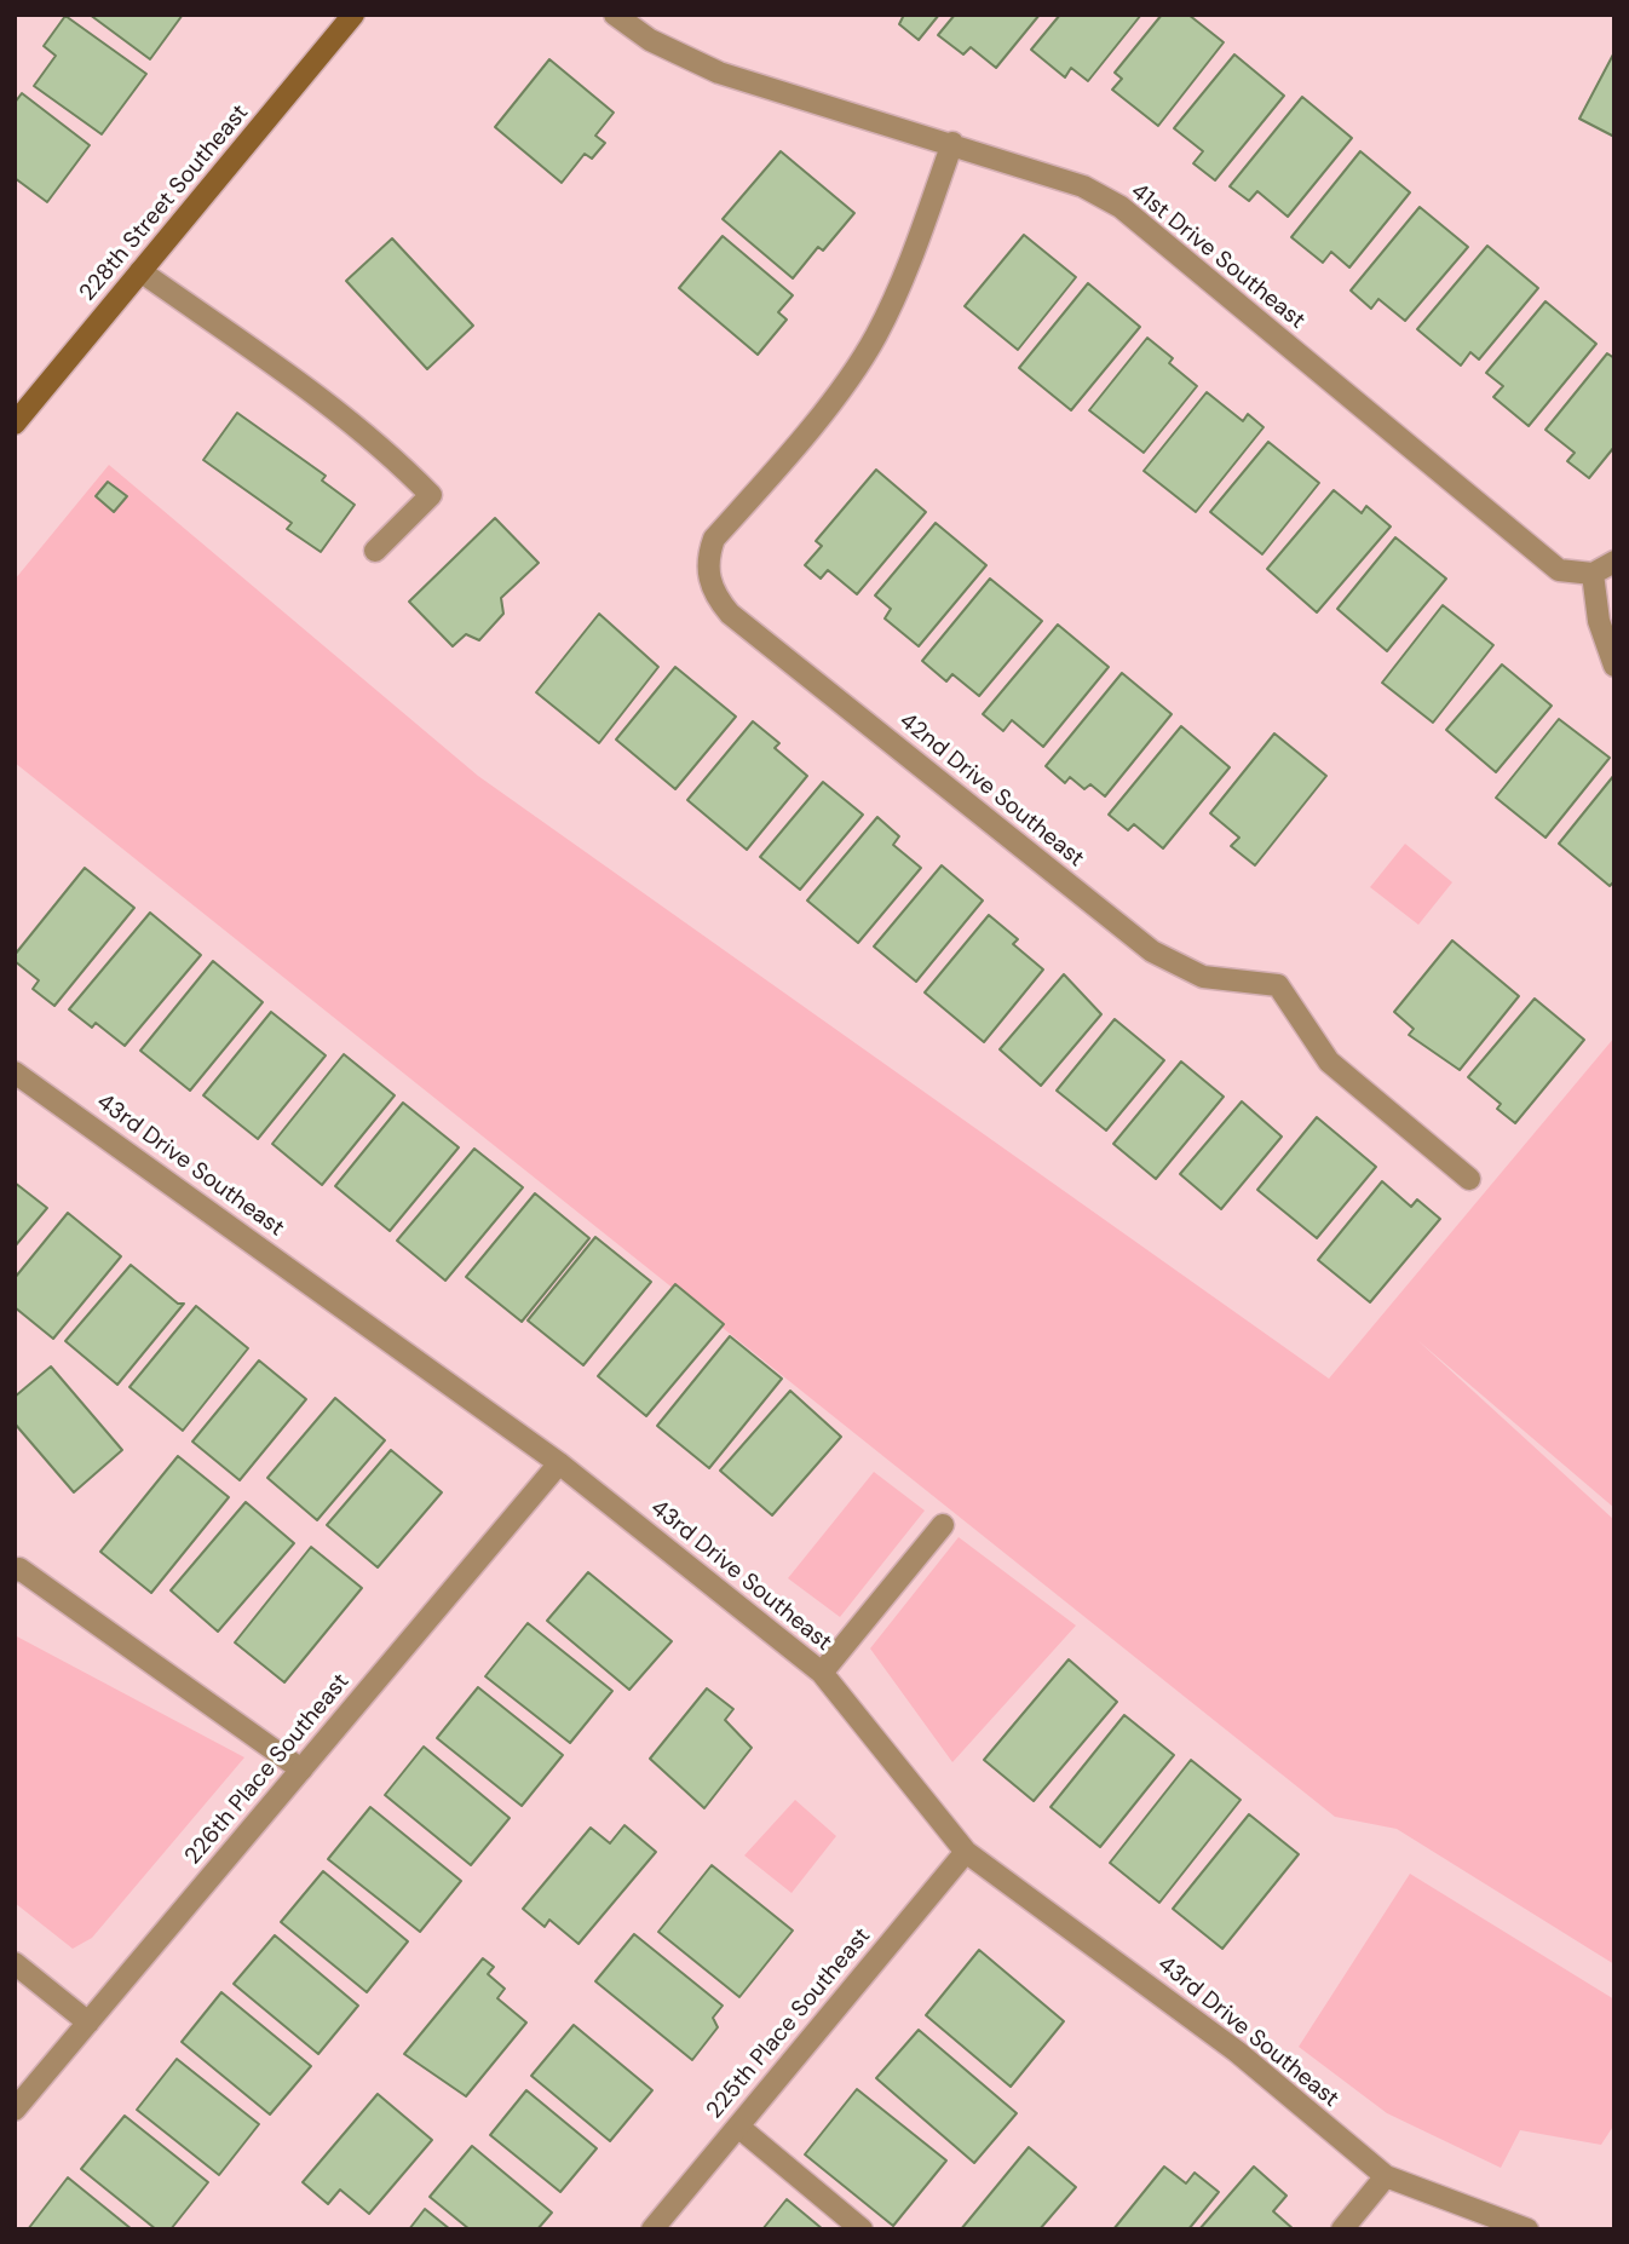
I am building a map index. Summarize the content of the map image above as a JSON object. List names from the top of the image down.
{
  "streets": {
    "main road": ["228th Street Southeast"],
    "street": [
      "41st Drive Southeast",
      "42nd Drive Southeast",
      "43rd Drive Southeast",
      "226th Place Southeast",
      "225th Place Southeast"
    ]
  },
  "crossings": [
    ["41st Drive Southeast", "42nd Drive Southeast"],
    ["43rd Drive Southeast", "226th Place Southeast"],
    ["43rd Drive Southeast", "225th Place Southeast"]
  ]
}
